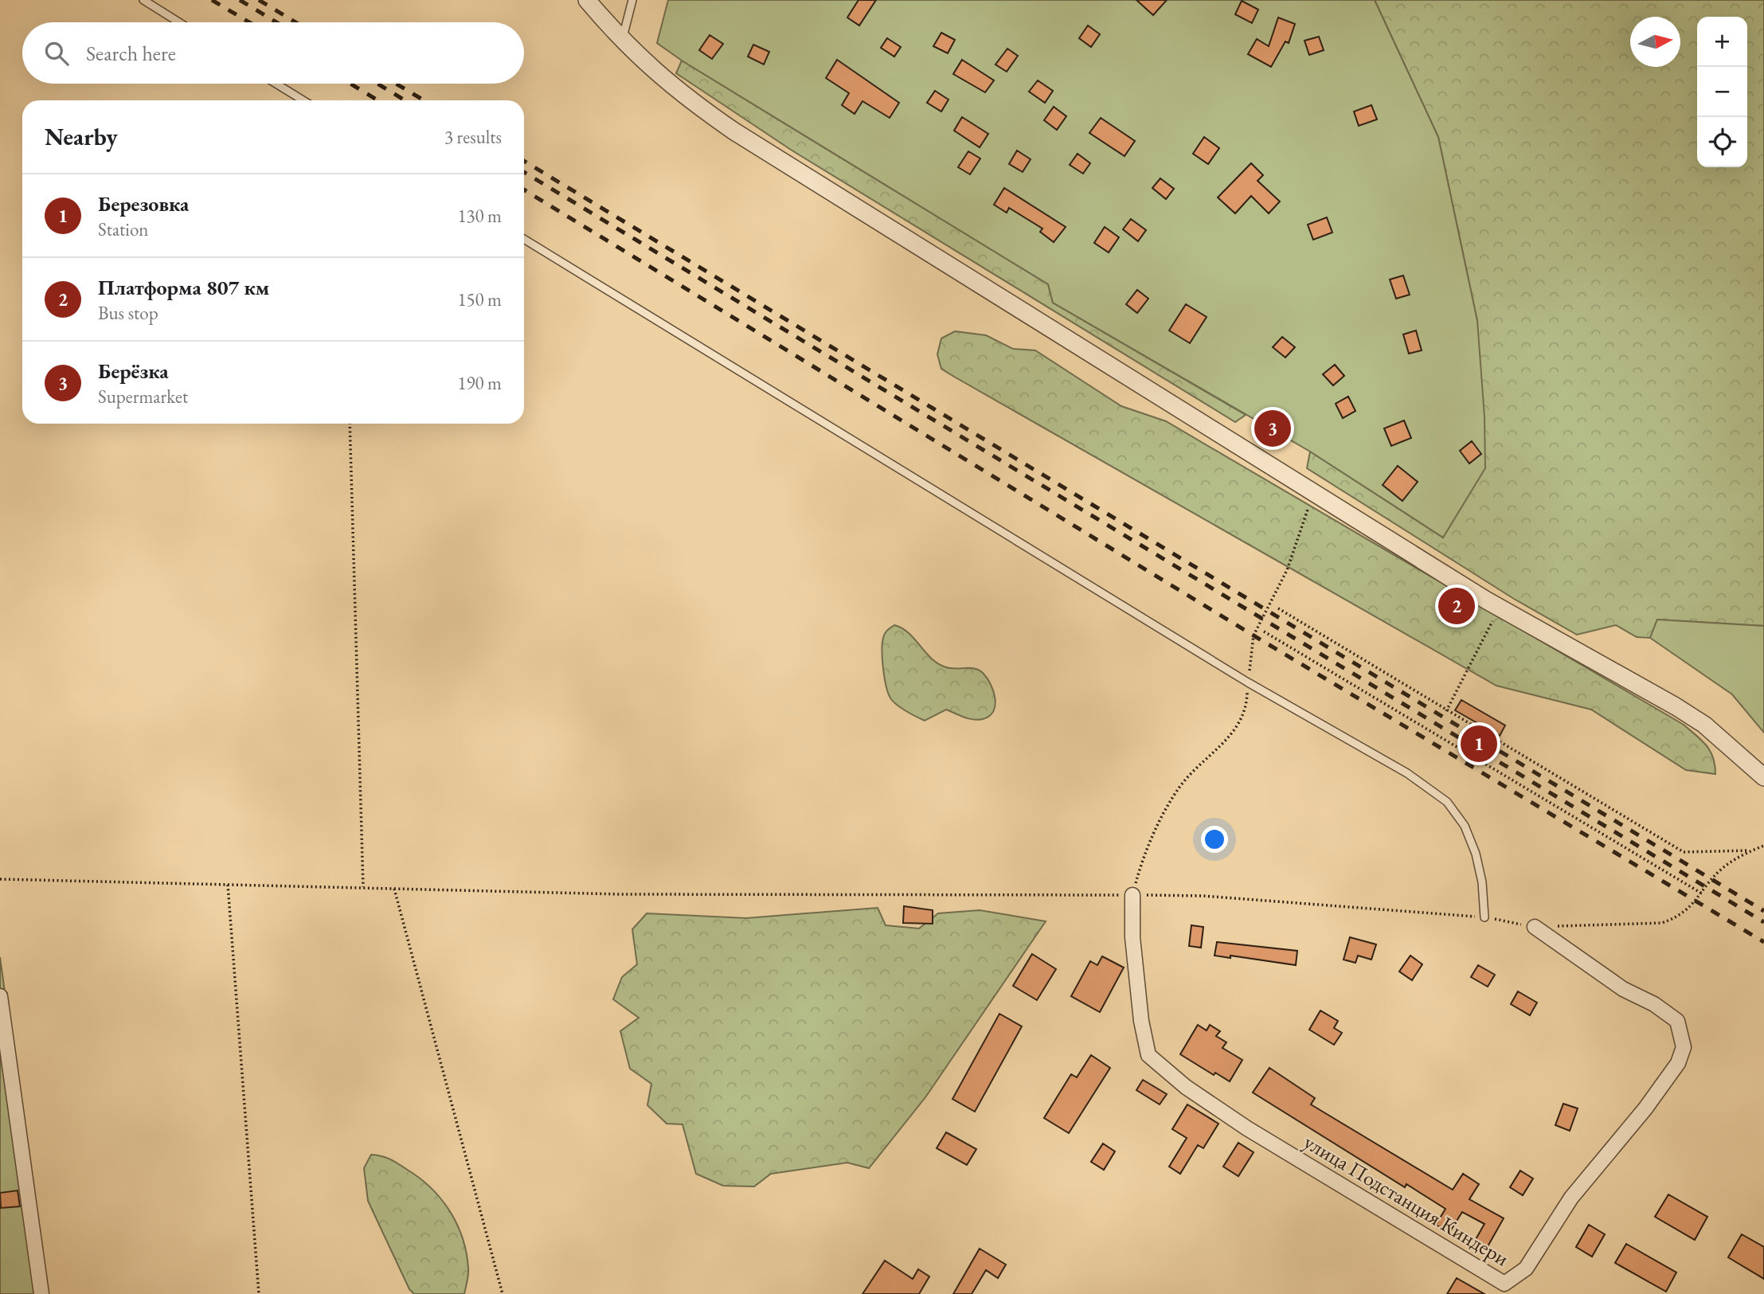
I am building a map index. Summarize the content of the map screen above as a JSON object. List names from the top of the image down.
{
  "streets": {
    "street": ["улица Подстанция Киндери"]
  },
  "north": "right",
  "page": {
    "map_buttons": ["+", "−"],
    "search": "Search here",
    "heading": ["Nearby", "3 results"],
    "list": [
      {
        "mark": "1",
        "name": "Березовка",
        "note": "Station",
        "value": "130 m"
      },
      {
        "mark": "2",
        "name": "Платформа 807 км",
        "note": "Bus stop",
        "value": "150 m"
      },
      {
        "mark": "3",
        "name": "Берёзка",
        "note": "Supermarket",
        "value": "190 m"
      }
    ],
    "pins": ["3", "2", "1"]
  }
}
